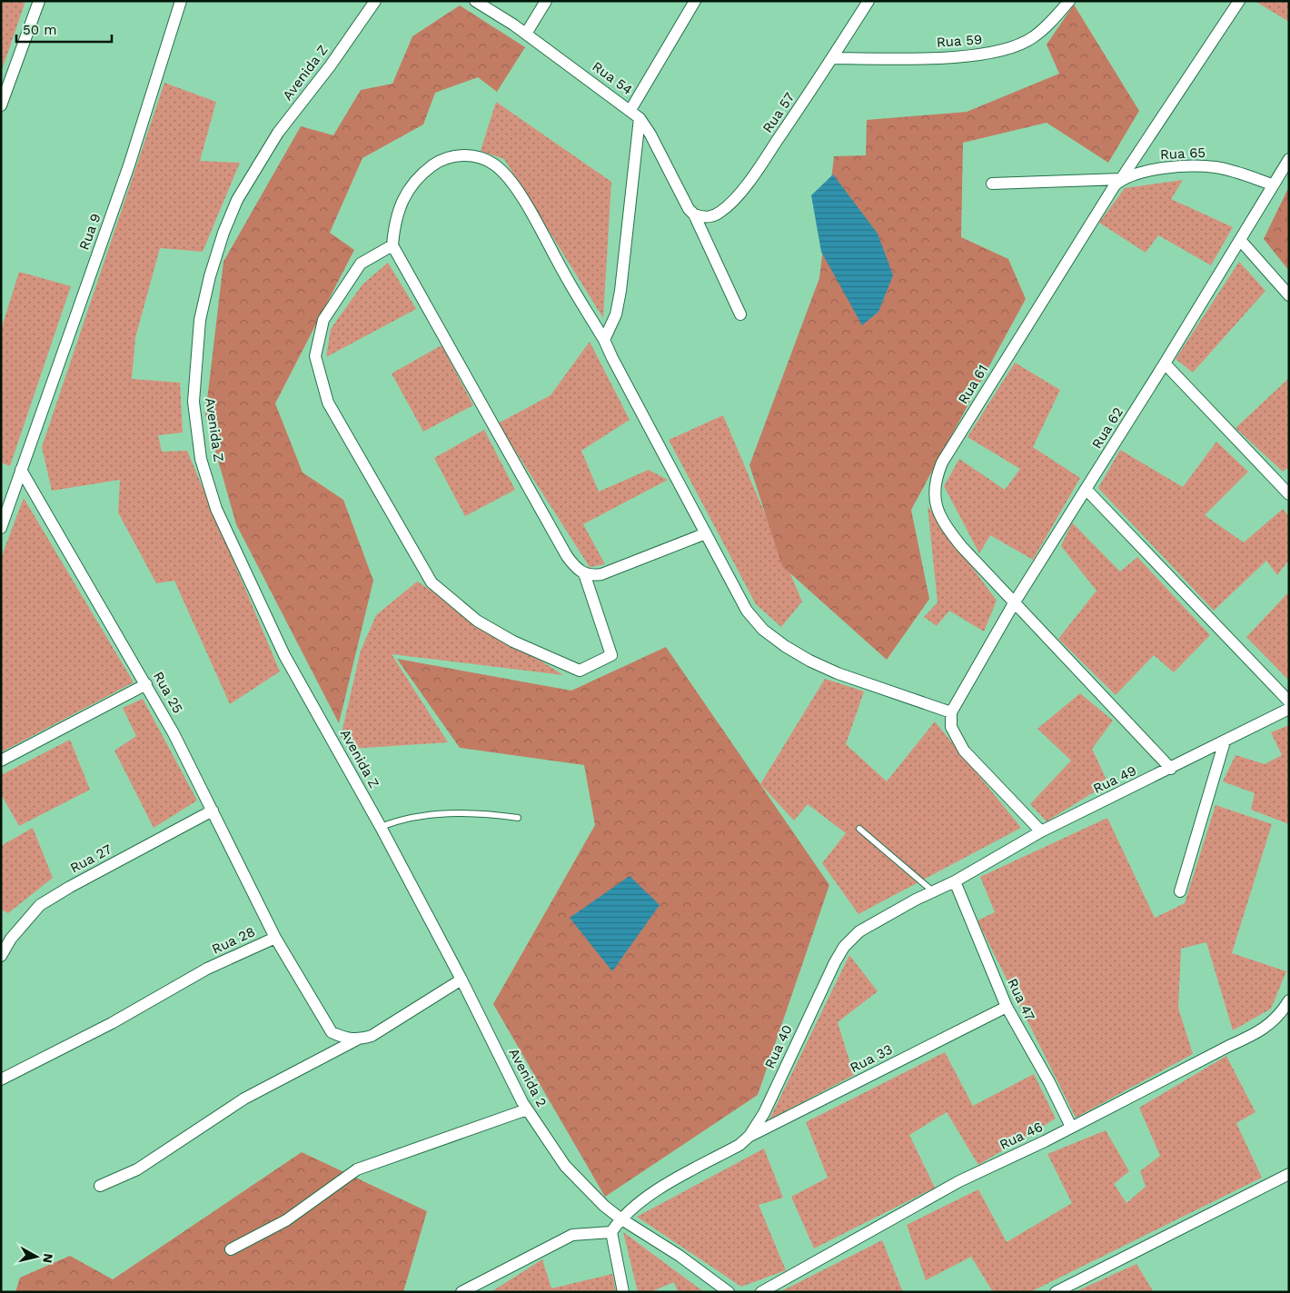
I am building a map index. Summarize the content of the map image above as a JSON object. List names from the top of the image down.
{
  "streets": {
    "street": [
      "Rua 59",
      "Avenida Z",
      "Rua 54",
      "Rua 57",
      "Rua 65",
      "Rua 9",
      "Rua 61",
      "Rua 62",
      "Rua 25",
      "Rua 49",
      "Rua 27",
      "Rua 28",
      "Rua 47",
      "Rua 40",
      "Rua 33",
      "Avenida 2",
      "Rua 46"
    ]
  },
  "crossings": [
    ["Rua 59", "Rua 57"],
    ["Avenida Z", "Avenida 2"],
    ["Rua 54", "Rua 57"],
    ["Rua 65", "Rua 61"],
    ["Rua 65", "Rua 62"],
    ["Rua 9", "Rua 25"],
    ["Rua 61", "Rua 62"],
    ["Rua 61", "Rua 49"],
    ["Rua 25", "Rua 27"],
    ["Rua 25", "Rua 28"],
    ["Rua 49", "Rua 47"],
    ["Rua 49", "Rua 40"],
    ["Rua 47", "Rua 40"],
    ["Rua 47", "Rua 33"],
    ["Rua 47", "Rua 46"],
    ["Rua 40", "Rua 33"],
    ["Rua 40", "Avenida 2"]
  ],
  "scale_bar": "50 m",
  "north": "right"
}
